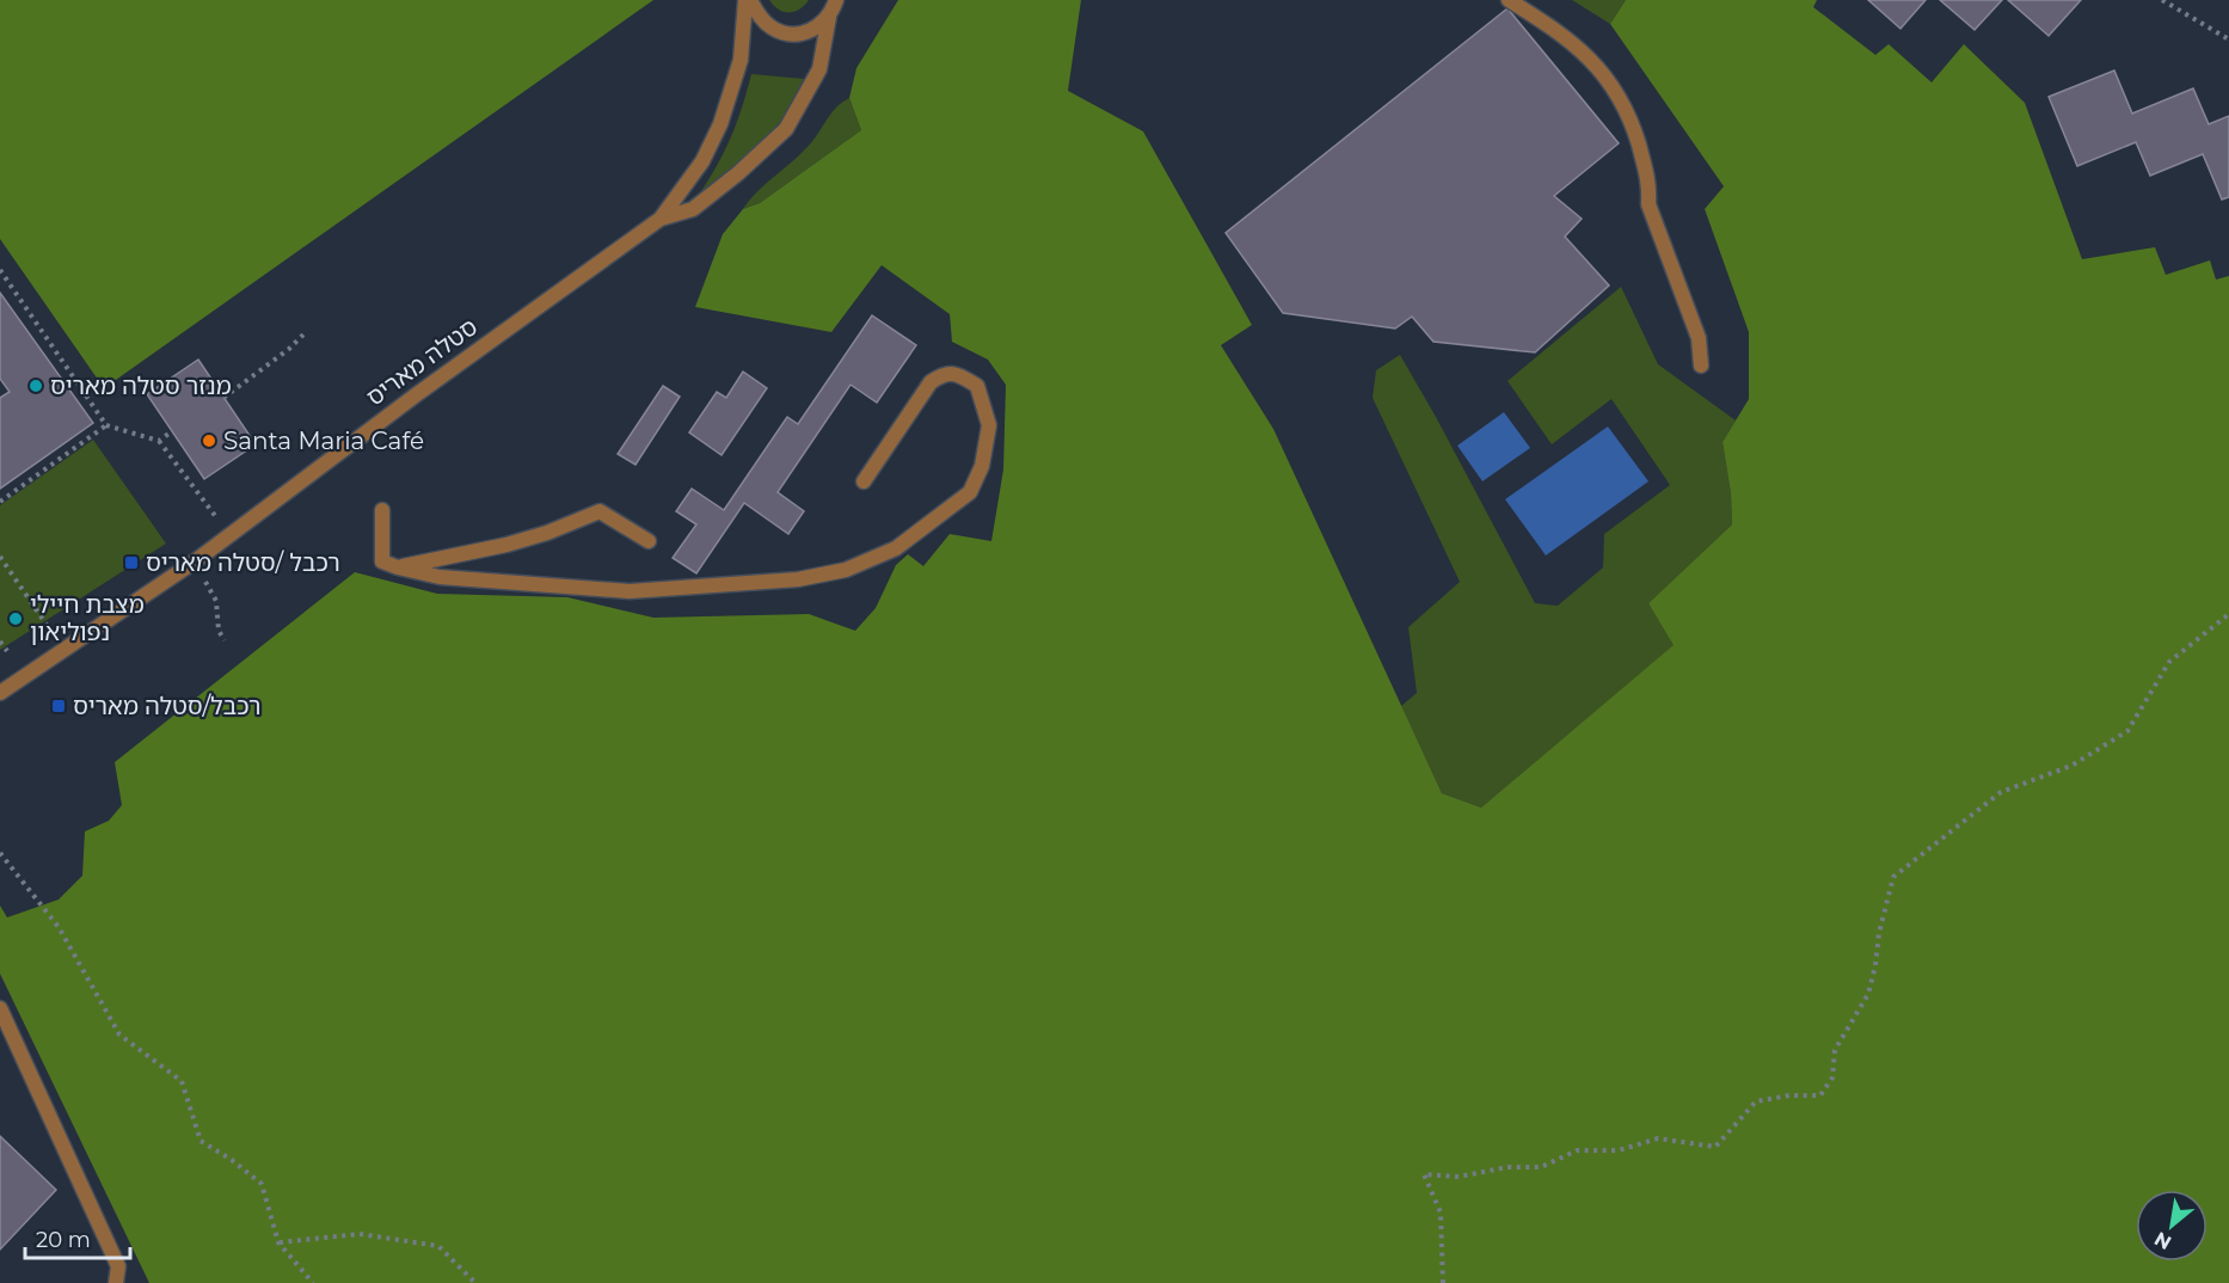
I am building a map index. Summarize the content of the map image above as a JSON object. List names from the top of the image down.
{
  "streets": {
    "street": ["סטלה מאריס"]
  },
  "places": {
    "other": ["מנזר סטלה מאריס", "Santa Maria Café", "מצבת חיילי נפוליאון"],
    "transit": ["רכבל /סטלה מאריס", "רכבל/סטלה מאריס"]
  },
  "scale_bar": "20 m",
  "north": "bottom left"
}
